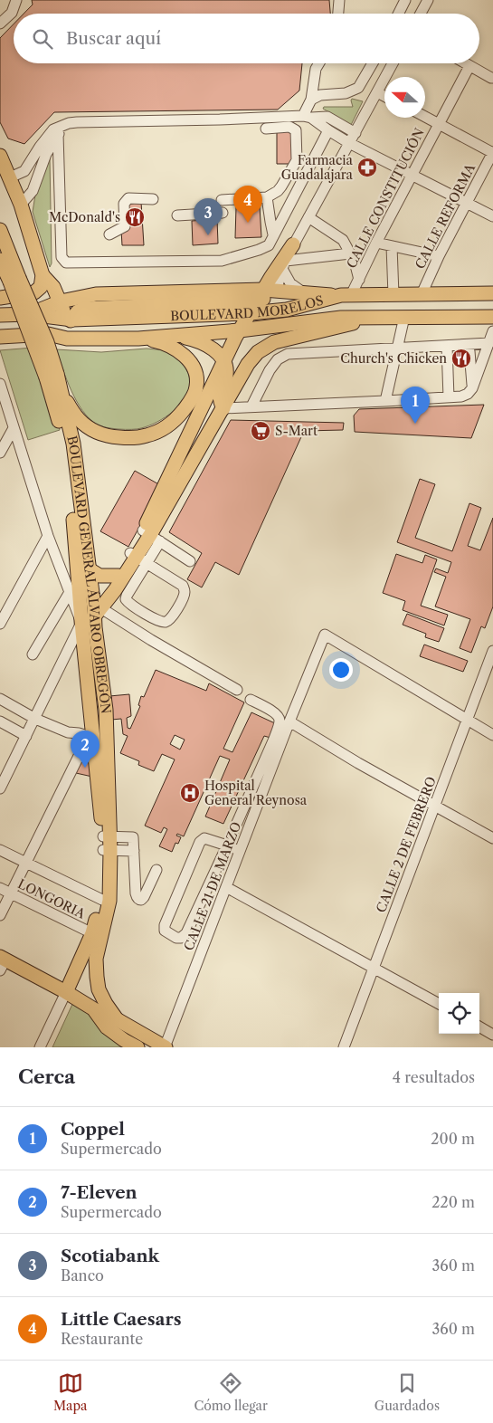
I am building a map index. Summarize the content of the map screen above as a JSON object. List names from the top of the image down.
{
  "streets": {
    "main road": ["BOULEVARD MORELOS", "BOULEVARD GENERAL ÁLVARO OBREGÓN"],
    "street": [
      "CALLE CONSTITUCIÓN",
      "CALLE REFORMA",
      "CALLE 2 DE FEBRERO",
      "CALLE 21 DE MARZO",
      "LONGORIA"
    ]
  },
  "crossings": [
    ["CALLE CONSTITUCIÓN", "BOULEVARD MORELOS"],
    ["CALLE REFORMA", "BOULEVARD MORELOS"],
    ["BOULEVARD GENERAL ÁLVARO OBREGÓN", "LONGORIA"],
    ["CALLE 2 DE FEBRERO", "CALLE 21 DE MARZO"]
  ],
  "places": {
    "pharmacy": ["Farmacia Guadalajara"],
    "restaurant": ["McDonald's", "Church's Chicken"],
    "supermarket": ["S-Mart"],
    "hospital": ["Hospital General Reynosa"]
  },
  "north": "left",
  "page": {
    "search": "Buscar aquí",
    "pins": [
      "4",
      "3",
      "1",
      "2"
    ],
    "heading": ["Cerca", "4 resultados"],
    "list": [
      {
        "mark": "1",
        "name": "Coppel",
        "note": "Supermercado",
        "value": "200 m"
      },
      {
        "mark": "2",
        "name": "7-Eleven",
        "note": "Supermercado",
        "value": "220 m"
      },
      {
        "mark": "3",
        "name": "Scotiabank",
        "note": "Banco",
        "value": "360 m"
      },
      {
        "mark": "4",
        "name": "Little Caesars",
        "note": "Restaurante",
        "value": "360 m"
      }
    ],
    "nav": ["Mapa", "Cómo llegar", "Guardados"]
  }
}
